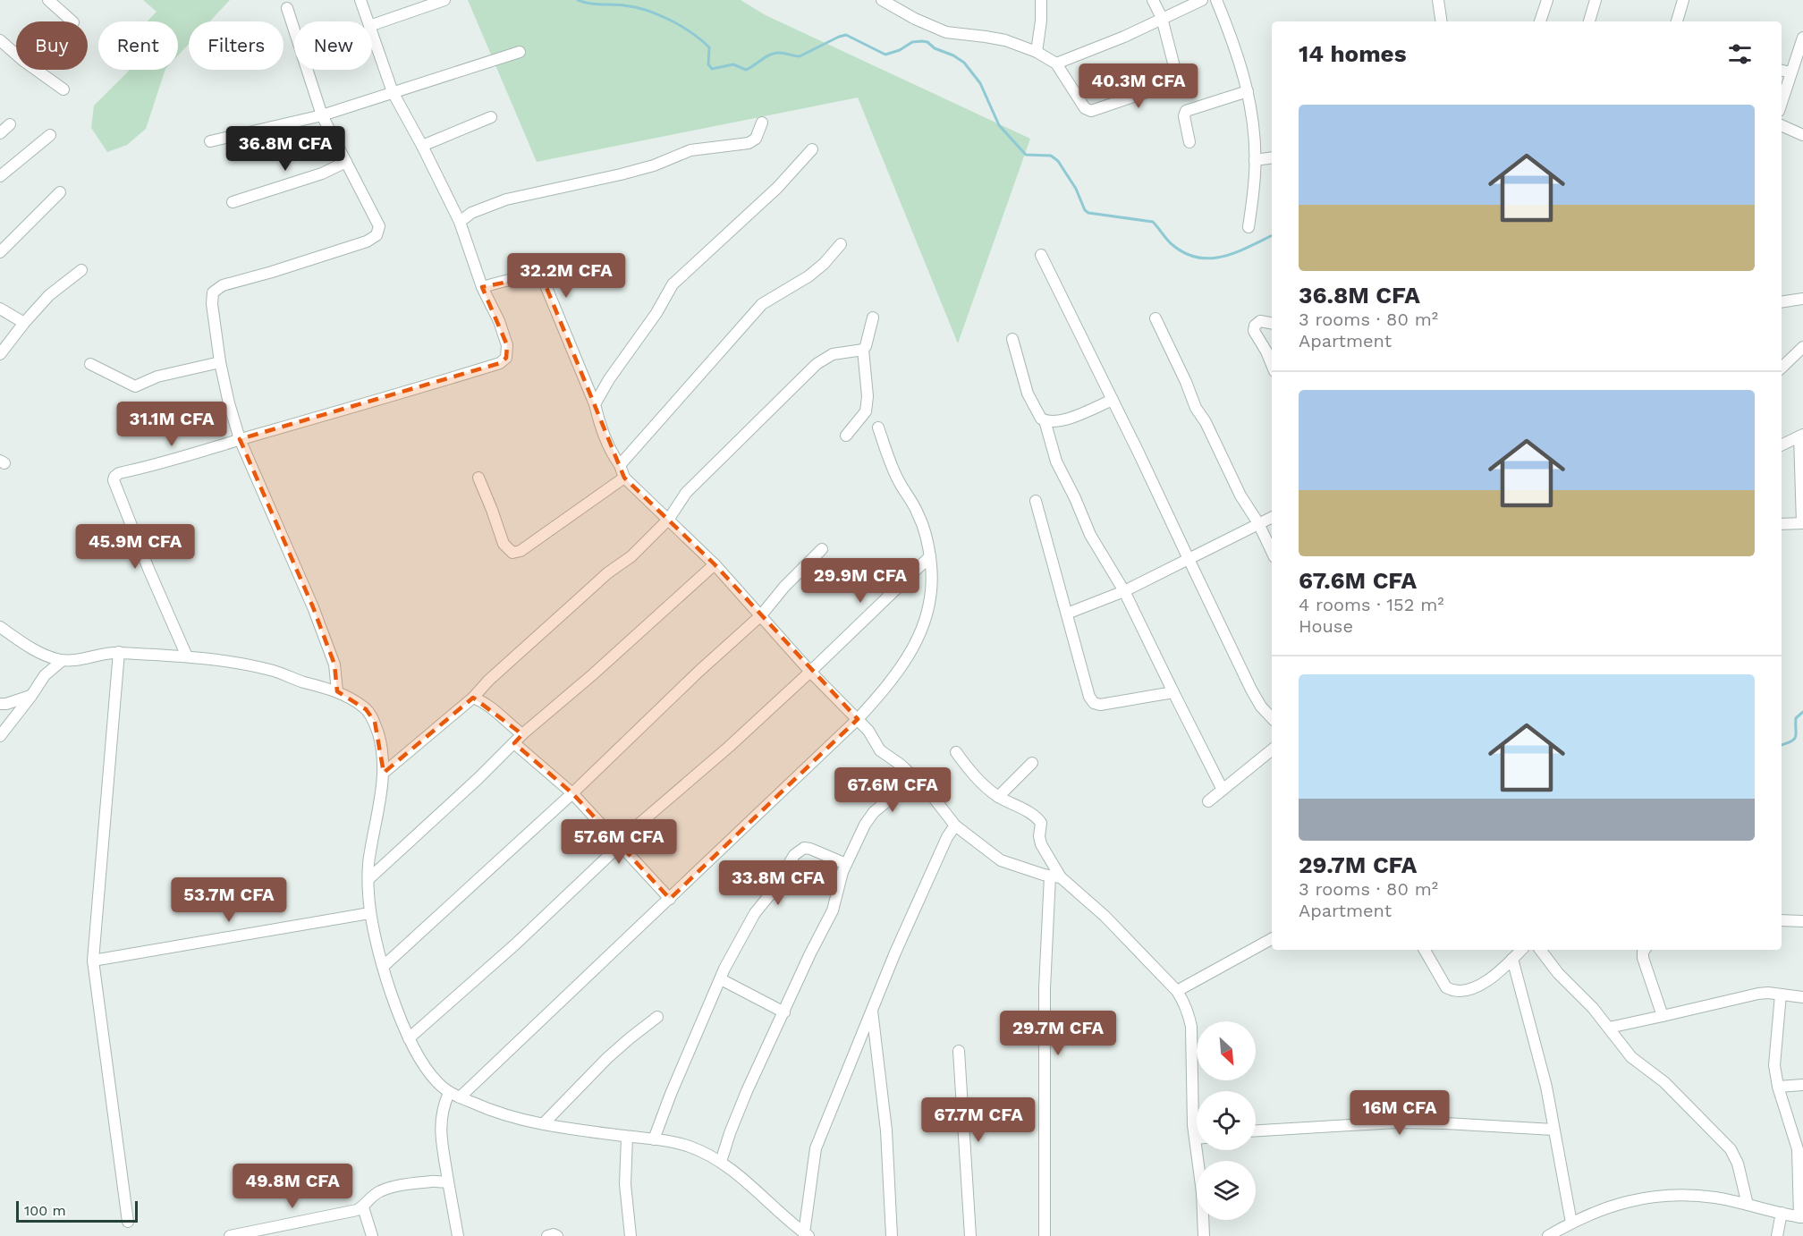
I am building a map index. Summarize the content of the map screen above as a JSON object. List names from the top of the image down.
{
  "scale_bar": "100 m",
  "north": "bottom right",
  "page": {
    "chip": [
      "Buy",
      "Rent",
      "Filters",
      "New"
    ],
    "heading": "14 homes",
    "price": [
      "40.3M CFA",
      "36.8M CFA",
      "32.2M CFA",
      "31.1M CFA",
      "45.9M CFA",
      "29.9M CFA",
      "67.6M CFA",
      "57.6M CFA",
      "33.8M CFA",
      "53.7M CFA",
      "29.7M CFA",
      "16M CFA",
      "67.7M CFA",
      "49.8M CFA"
    ],
    "list": [
      {
        "name": "36.8M CFA",
        "note": "3 rooms · 80 m² · Apartment"
      },
      {
        "name": "67.6M CFA",
        "note": "4 rooms · 152 m² · House"
      },
      {
        "name": "29.7M CFA",
        "note": "3 rooms · 80 m² · Apartment"
      }
    ],
    "scale": "100 m"
  }
}
